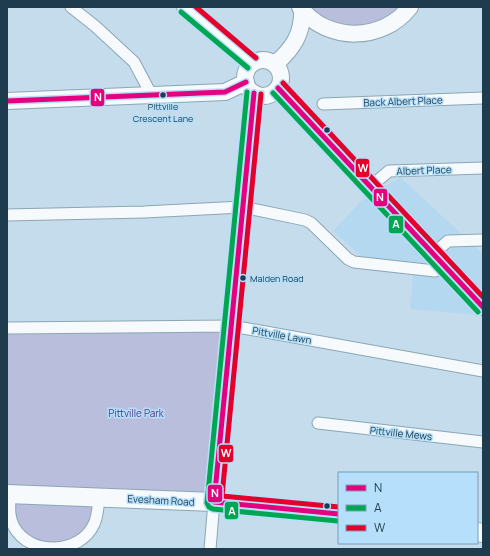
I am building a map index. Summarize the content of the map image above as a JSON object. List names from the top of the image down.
{
  "streets": {
    "main road": ["Evesham Road"],
    "street": [
      "Back Albert Place",
      "Albert Place",
      "Pittville Lawn",
      "Pittville Mews"
    ]
  },
  "parks": ["Pittville Park"],
  "places": ["Pittville Crescent Lane", "Malden Road"],
  "lines": ["transit line W", "transit line A", "transit line N"],
  "legend": ["N", "A", "W"]
}
